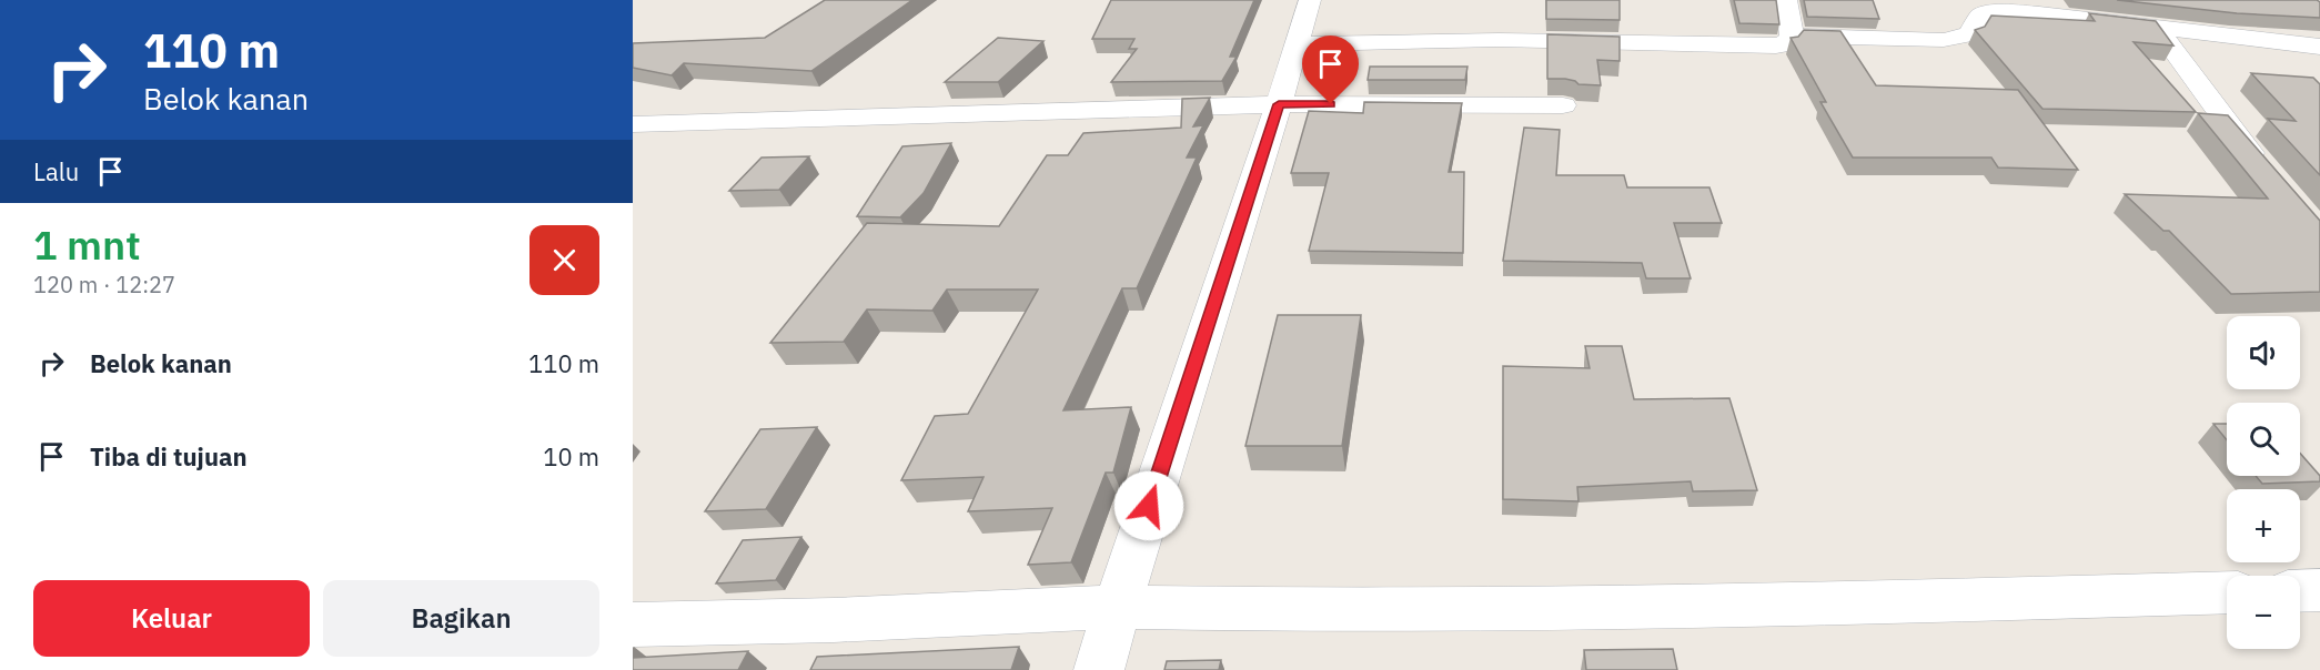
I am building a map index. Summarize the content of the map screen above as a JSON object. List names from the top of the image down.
{
  "page": {
    "turn": ["110 m", "Belok kanan"],
    "then": "Lalu",
    "heading": ["1 mnt", "120 m · 12:27"],
    "list": [
      {
        "name": "Belok kanan",
        "value": "110 m"
      },
      {
        "name": "Tiba di tujuan",
        "value": "10 m"
      }
    ],
    "map_buttons": ["+", "−"],
    "buttons": ["Keluar", "Bagikan"]
  }
}
